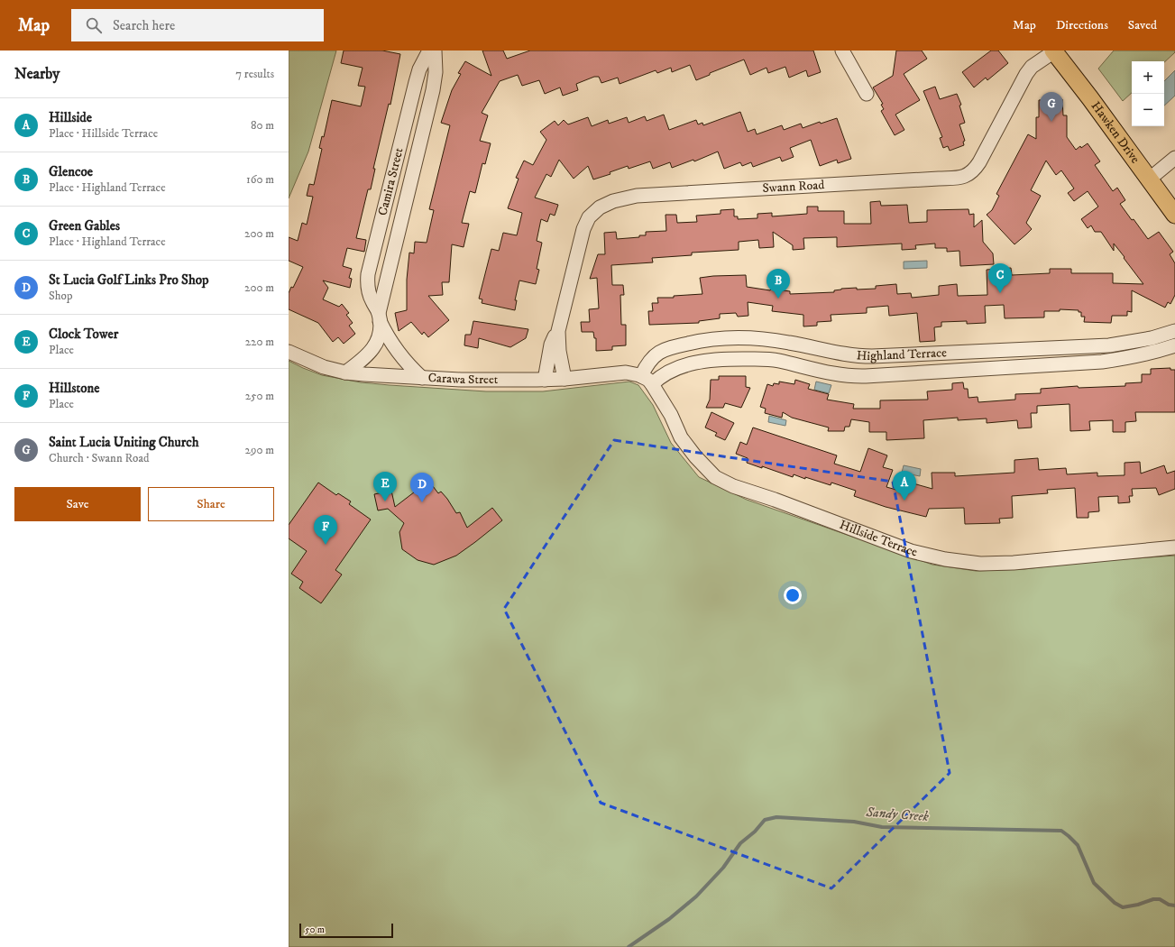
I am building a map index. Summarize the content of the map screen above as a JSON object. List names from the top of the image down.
{
  "streets": {
    "main road": ["Hawken Drive"],
    "street": [
      "Camira Street",
      "Swann Road",
      "Highland Terrace",
      "Carawa Street",
      "Hillside Terrace"
    ]
  },
  "crossings": [
    ["Hawken Drive", "Swann Road"],
    ["Camira Street", "Carawa Street"],
    ["Swann Road", "Carawa Street"],
    ["Highland Terrace", "Carawa Street"],
    ["Highland Terrace", "Hillside Terrace"],
    ["Carawa Street", "Hillside Terrace"]
  ],
  "water": ["Sandy Creek"],
  "scale_bar": "50 m",
  "page": {
    "header": "Map",
    "search": "Search here",
    "nav": ["Map", "Directions", "Saved"],
    "heading": ["Nearby", "7 results"],
    "map_buttons": ["+", "−"],
    "pins": [
      "G",
      "C",
      "B",
      "A",
      "E",
      "D",
      "F"
    ],
    "list": [
      {
        "mark": "A",
        "name": "Hillside",
        "note": "Place · Hillside Terrace",
        "value": "80 m"
      },
      {
        "mark": "B",
        "name": "Glencoe",
        "note": "Place · Highland Terrace",
        "value": "160 m"
      },
      {
        "mark": "C",
        "name": "Green Gables",
        "note": "Place · Highland Terrace",
        "value": "200 m"
      },
      {
        "mark": "D",
        "name": "St Lucia Golf Links Pro Shop",
        "note": "Shop",
        "value": "200 m"
      },
      {
        "mark": "E",
        "name": "Clock Tower",
        "note": "Place",
        "value": "220 m"
      },
      {
        "mark": "F",
        "name": "Hillstone",
        "note": "Place",
        "value": "250 m"
      },
      {
        "mark": "G",
        "name": "Saint Lucia Uniting Church",
        "note": "Church · Swann Road",
        "value": "290 m"
      }
    ],
    "buttons": ["Save", "Share"],
    "scale": "50 m"
  }
}
